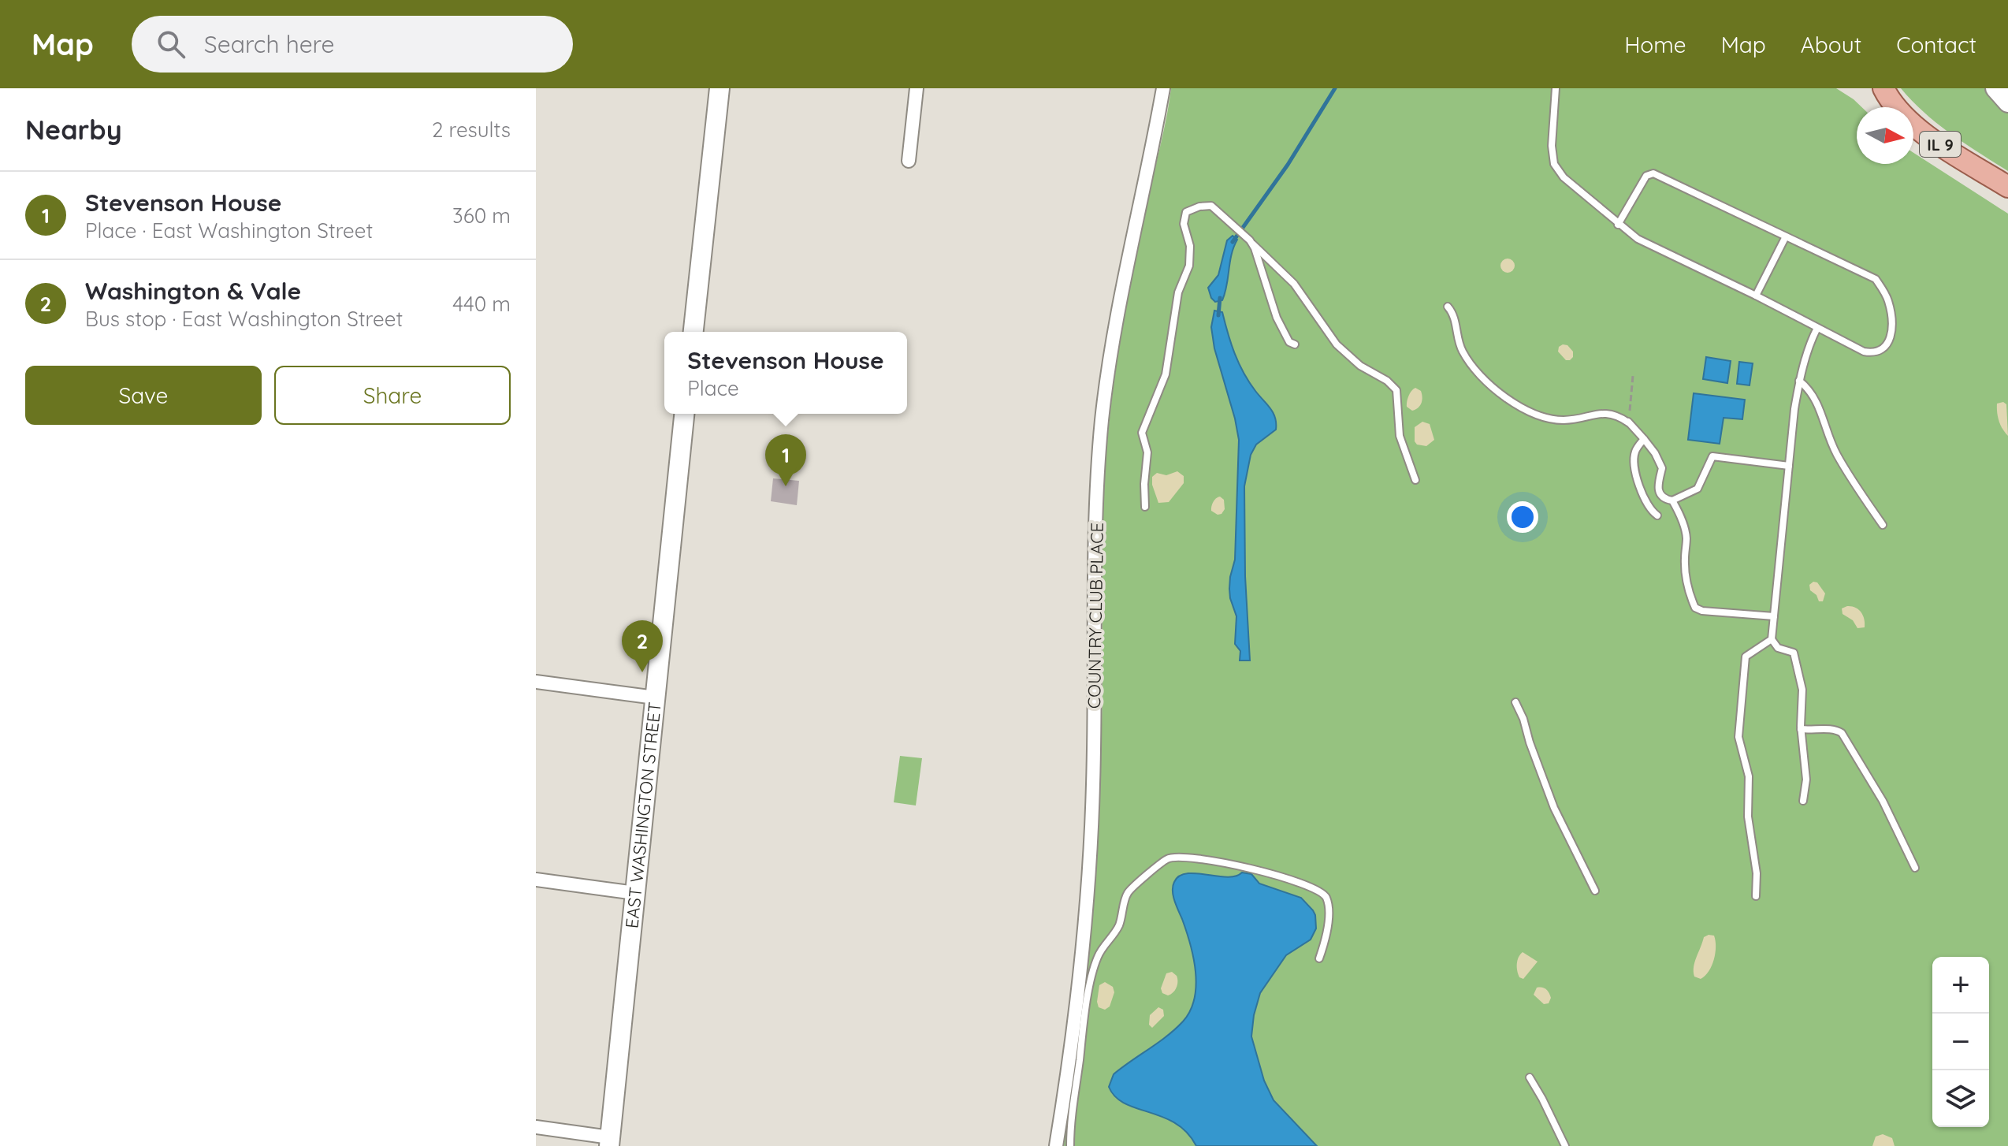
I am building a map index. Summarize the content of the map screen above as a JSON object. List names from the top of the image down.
{
  "streets": {
    "main road": ["IL 9", "EAST WASHINGTON STREET"],
    "street": ["COUNTRY CLUB PLACE"]
  },
  "north": "right",
  "page": {
    "header": "Map",
    "search": "Search here",
    "nav": [
      "Home",
      "Map",
      "About",
      "Contact"
    ],
    "heading": ["Nearby", "2 results"],
    "list": [
      {
        "mark": "1",
        "name": "Stevenson House",
        "note": "Place · East Washington Street",
        "value": "360 m"
      },
      {
        "mark": "2",
        "name": "Washington & Vale",
        "note": "Bus stop · East Washington Street",
        "value": "440 m"
      }
    ],
    "popup": ["Stevenson House", "Place"],
    "buttons": ["Save", "Share"],
    "pins": ["1", "2"],
    "map_buttons": ["+", "−"]
  }
}
